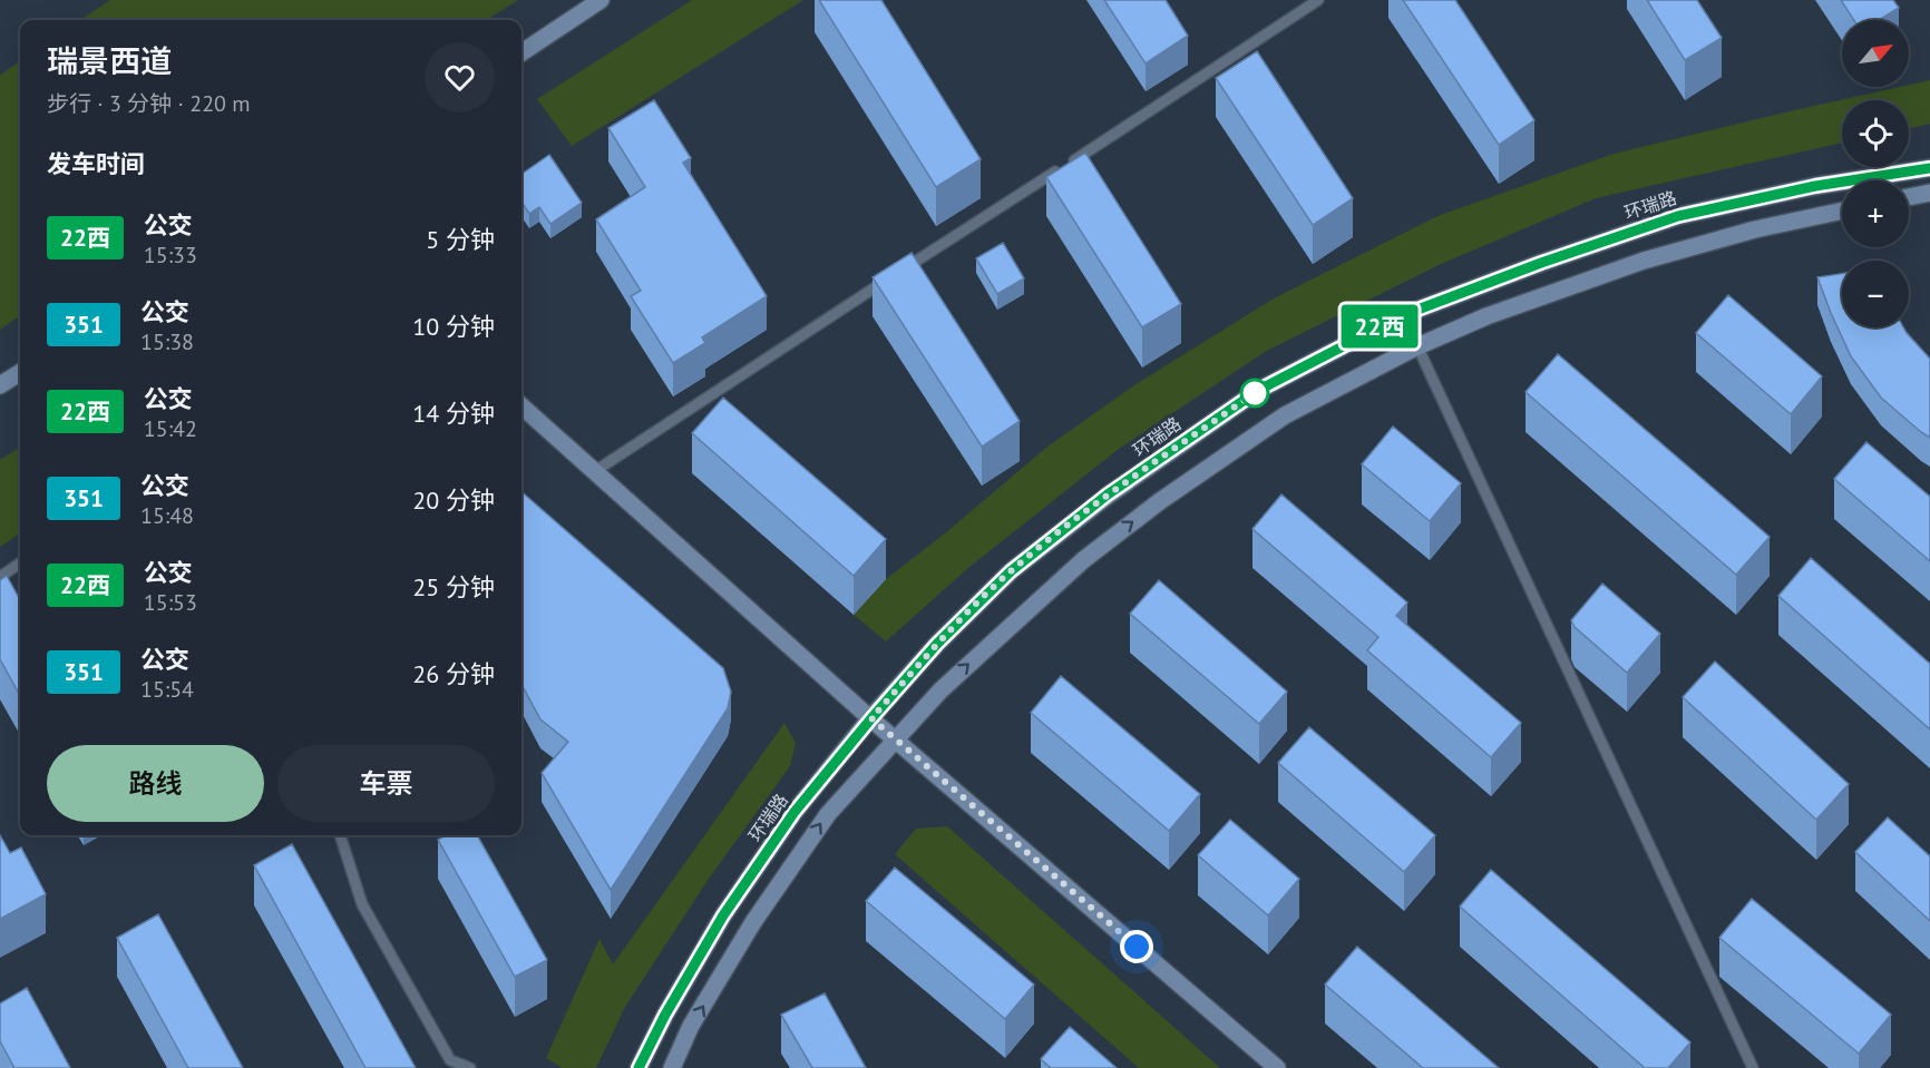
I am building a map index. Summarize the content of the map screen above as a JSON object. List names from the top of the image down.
{
  "streets": {
    "main road": ["环瑞路"]
  },
  "lines": ["bus line 22西"],
  "north": "top right",
  "page": {
    "on_map": "22西",
    "map_buttons": ["+", "−"],
    "heading": [
      ["瑞景西道", "步行 · 3 分钟 · 220 m"],
      "发车时间"
    ],
    "list": [
      {
        "mark": "22西",
        "name": "公交",
        "note": "15:33",
        "value": "5 分钟"
      },
      {
        "mark": "351",
        "name": "公交",
        "note": "15:38",
        "value": "10 分钟"
      },
      {
        "mark": "22西",
        "name": "公交",
        "note": "15:42",
        "value": "14 分钟"
      },
      {
        "mark": "351",
        "name": "公交",
        "note": "15:48",
        "value": "20 分钟"
      },
      {
        "mark": "22西",
        "name": "公交",
        "note": "15:53",
        "value": "25 分钟"
      },
      {
        "mark": "351",
        "name": "公交",
        "note": "15:54",
        "value": "26 分钟"
      }
    ],
    "buttons": ["路线", "车票"]
  }
}
